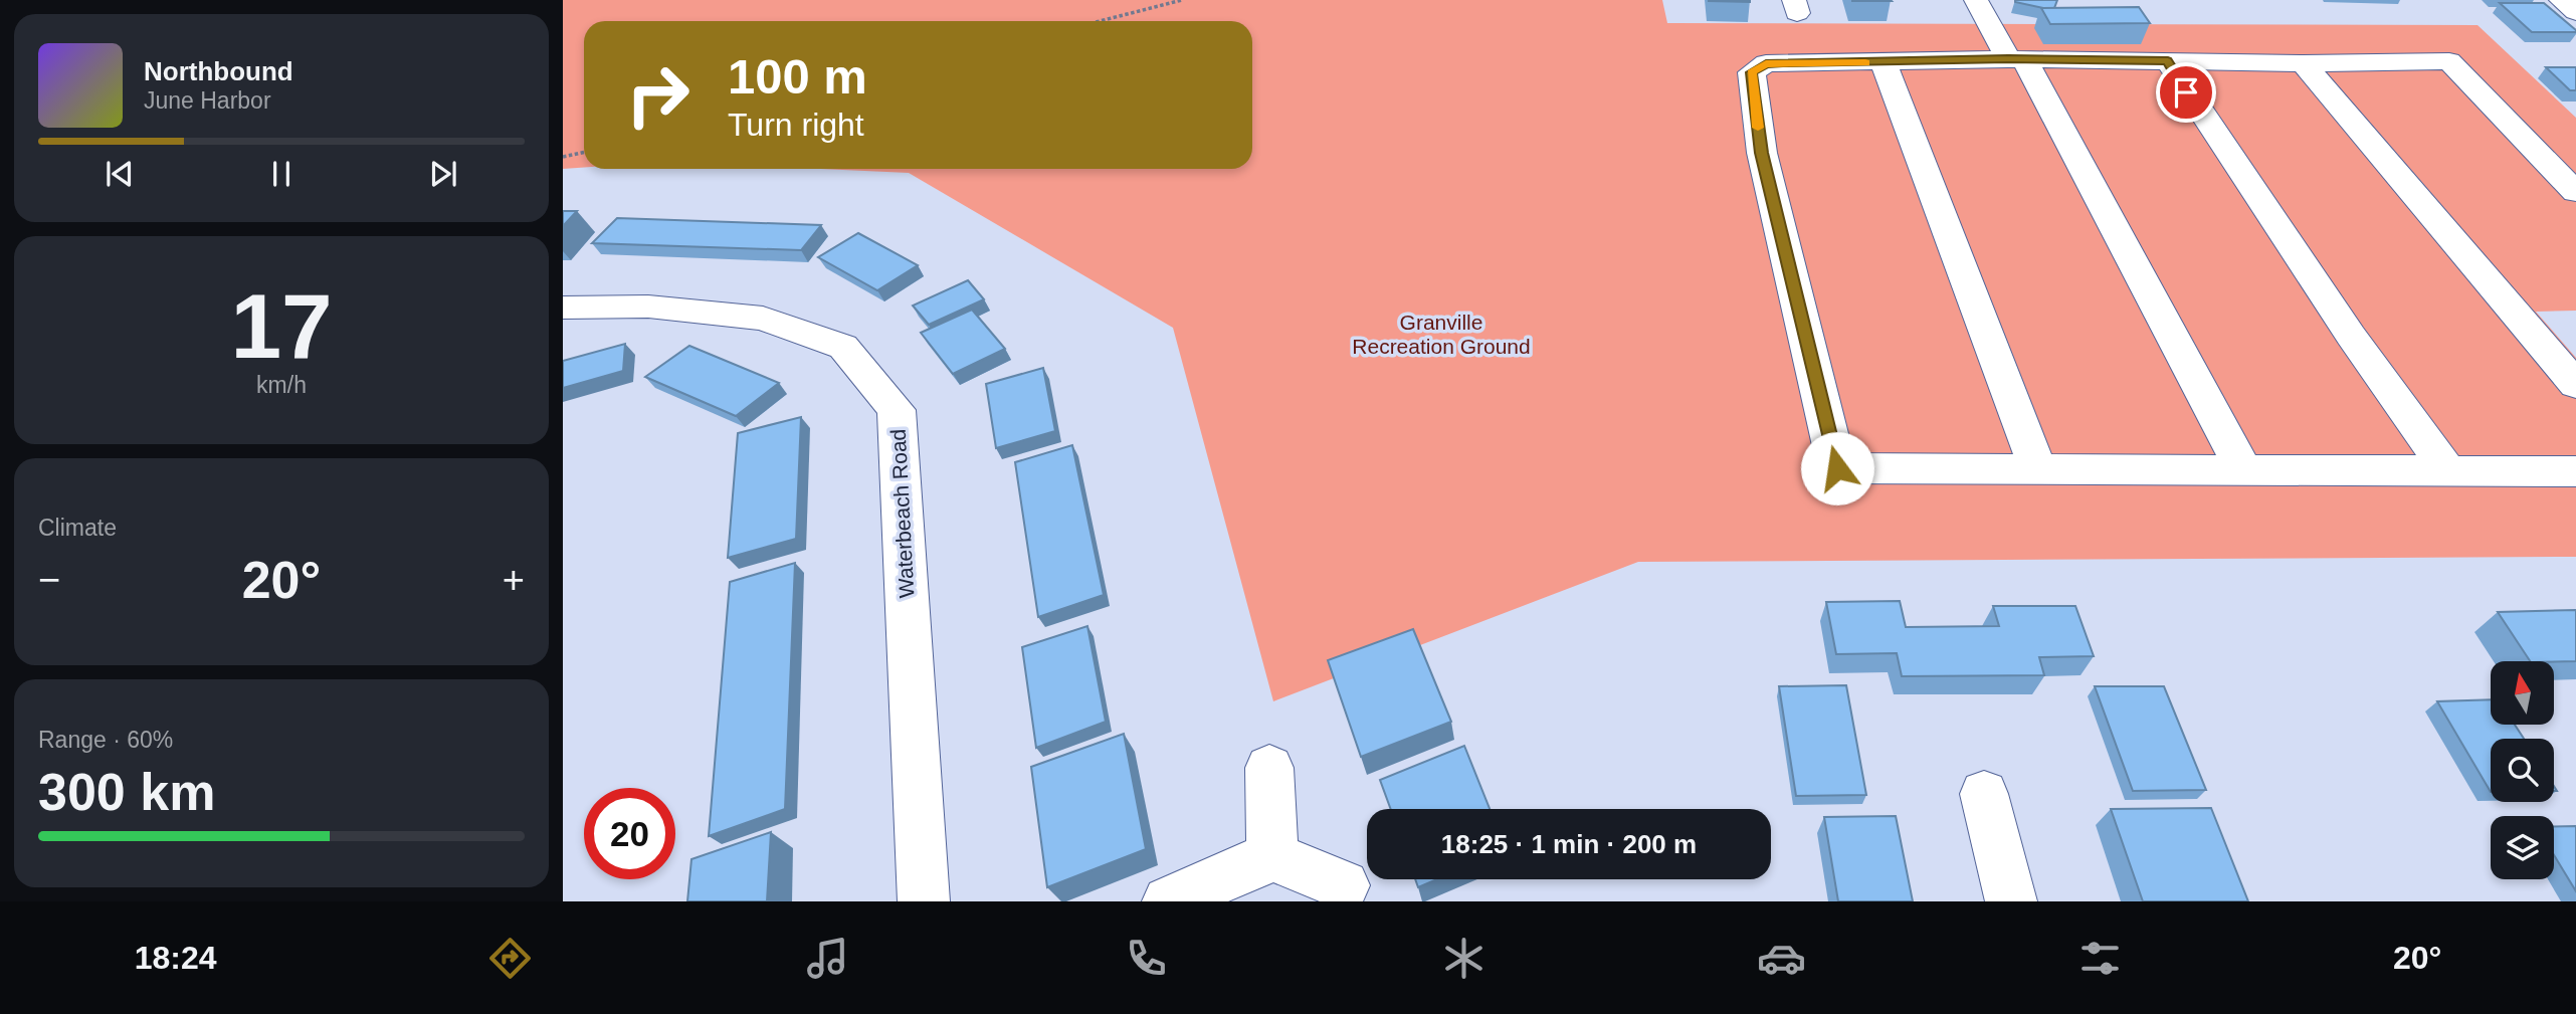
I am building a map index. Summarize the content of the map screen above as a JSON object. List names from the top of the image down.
{
  "streets": {
    "street": ["Waterbeach Road"]
  },
  "parks": ["Granville Recreation Ground"],
  "north": "top",
  "page": {
    "turn": ["100 m", "Turn right"],
    "song": ["Northbound", "June Harbor"],
    "tile": [
      ["17", "km/h"],
      "Climate",
      ["Range · 60%", "300 km"]
    ],
    "heat": ["−", "20°", "+"],
    "limit": "20",
    "trip": "18:25 · 1 min · 200 m",
    "tabs": ["18:24", "20°"]
  }
}
